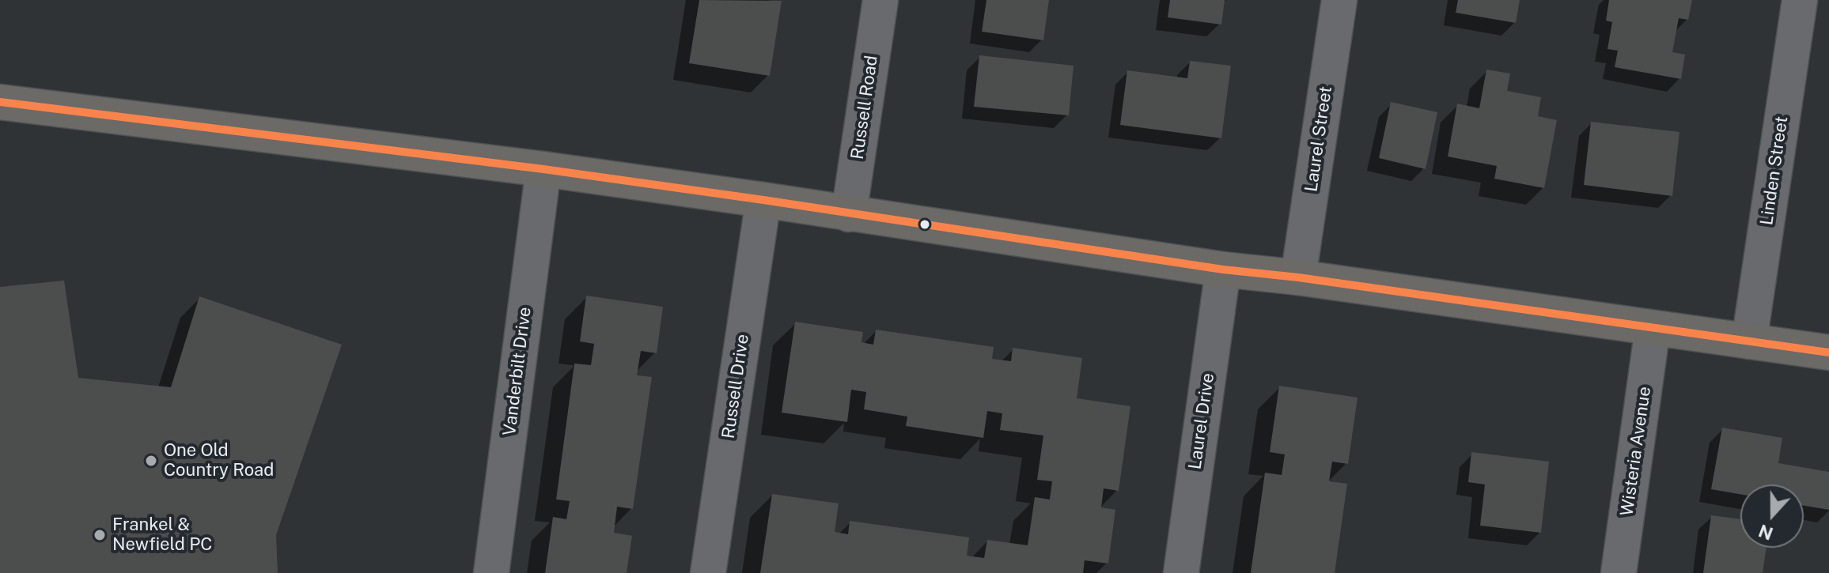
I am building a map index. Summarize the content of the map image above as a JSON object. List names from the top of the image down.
{
  "streets": {
    "street": [
      "Russell Road",
      "Laurel Street",
      "Linden Street",
      "Vanderbilt Drive",
      "Russell Drive",
      "Laurel Drive",
      "Wisteria Avenue"
    ]
  },
  "places": ["One Old Country Road", "Frankel & Newfield PC"],
  "north": "bottom"
}
